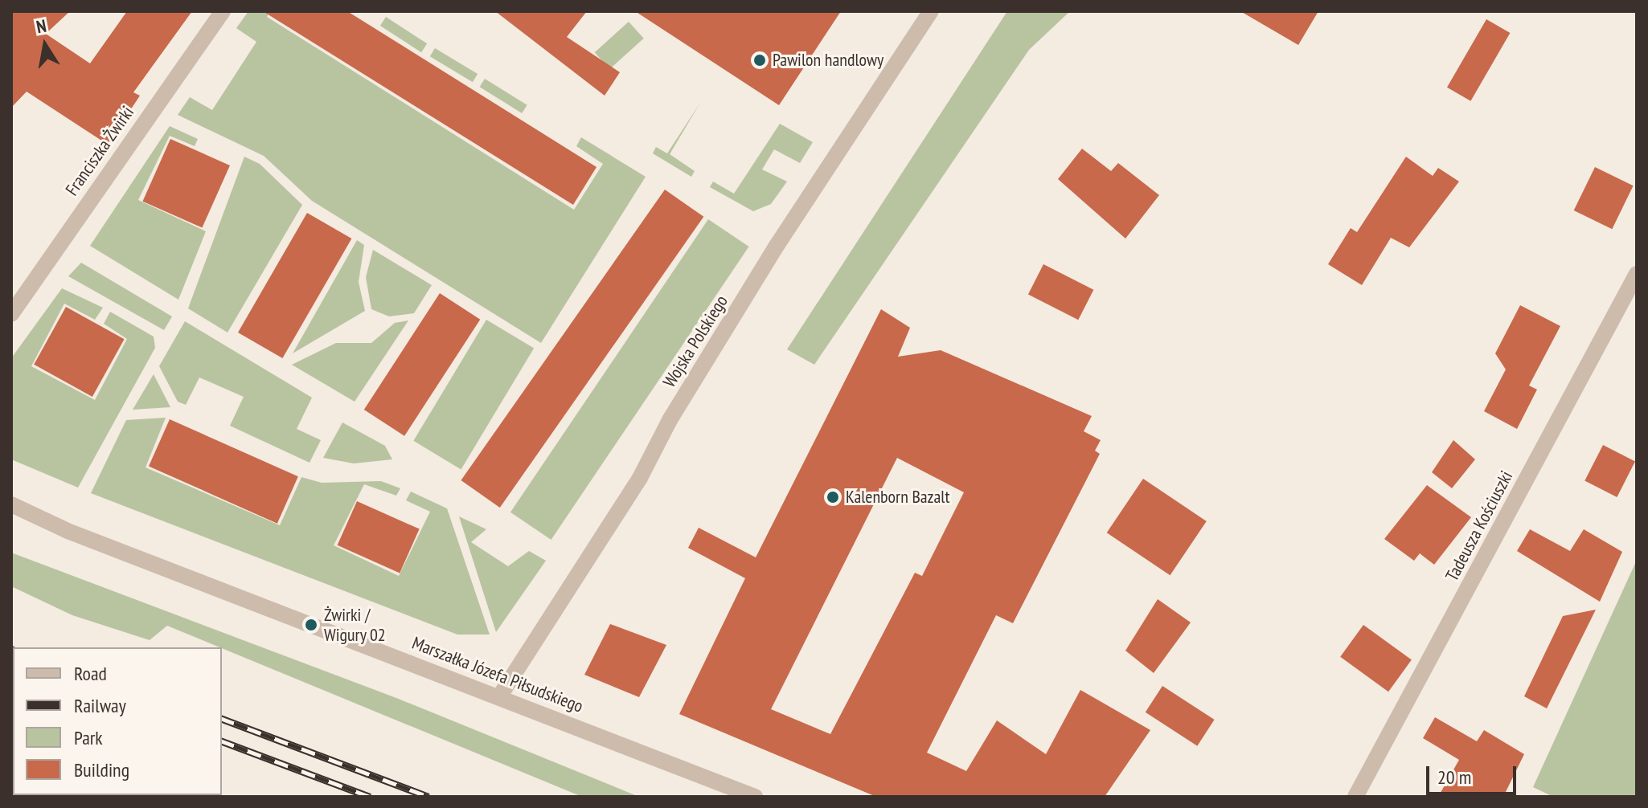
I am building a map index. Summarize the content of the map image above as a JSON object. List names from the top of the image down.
{
  "streets": {
    "street": [
      "Franciszka Żwirki",
      "Wojska Polskiego",
      "Tadeusza Kościuszki",
      "Marszałka Józefa Piłsudskiego"
    ]
  },
  "crossings": [
    ["Wojska Polskiego", "Marszałka Józefa Piłsudskiego"]
  ],
  "places": ["Pawilon handlowy", "Kalenborn Bazalt", "Żwirki / Wigury 02"],
  "legend": [
    "Road",
    "Railway",
    "Park",
    "Building"
  ],
  "scale_bar": "20 m",
  "north": "top"
}
